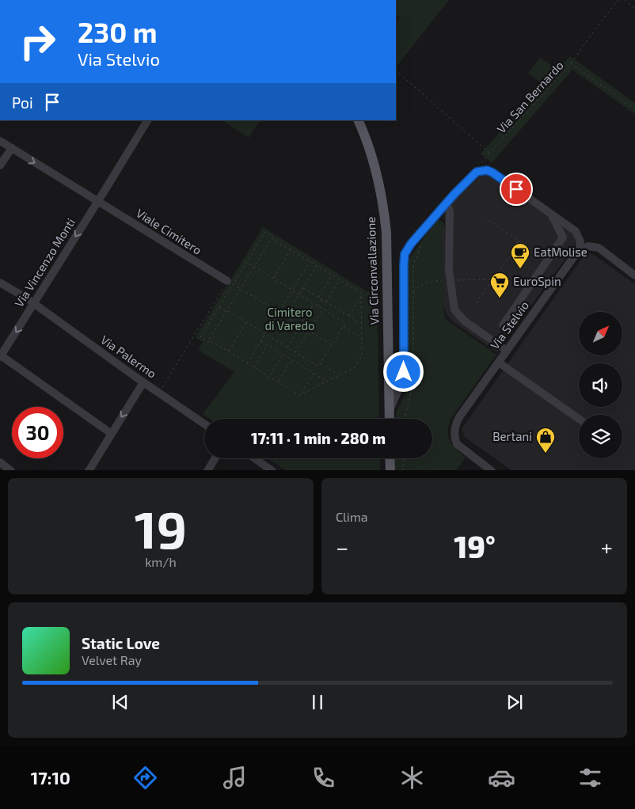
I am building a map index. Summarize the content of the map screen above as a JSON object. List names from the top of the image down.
{
  "streets": {
    "main road": ["Via Circonvallazione"],
    "street": [
      "Viale Cimitero",
      "Via Vincenzo Monti",
      "Via Stelvio",
      "Via Palermo"
    ],
    "path": ["Via San Bernardo"]
  },
  "crossings": [
    ["Viale Cimitero", "Via Vincenzo Monti"],
    ["Via Vincenzo Monti", "Via Palermo"]
  ],
  "one_way": ["Viale Cimitero", "Via Vincenzo Monti"],
  "parks": ["Cimitero di Varedo"],
  "places": {
    "cafe": ["EatMolise"],
    "supermarket": ["EuroSpin"],
    "shop": ["Bertani"]
  },
  "north": "top right",
  "page": {
    "turn": ["230 m", "Via Stelvio"],
    "then": "Poi",
    "limit": "30",
    "trip": "17:11 · 1 min · 280 m",
    "tile": [
      ["19", "km/h"],
      "Clima"
    ],
    "heat": ["−", "19°", "+"],
    "song": ["Static Love", "Velvet Ray"],
    "tabs": "17:10"
  }
}
